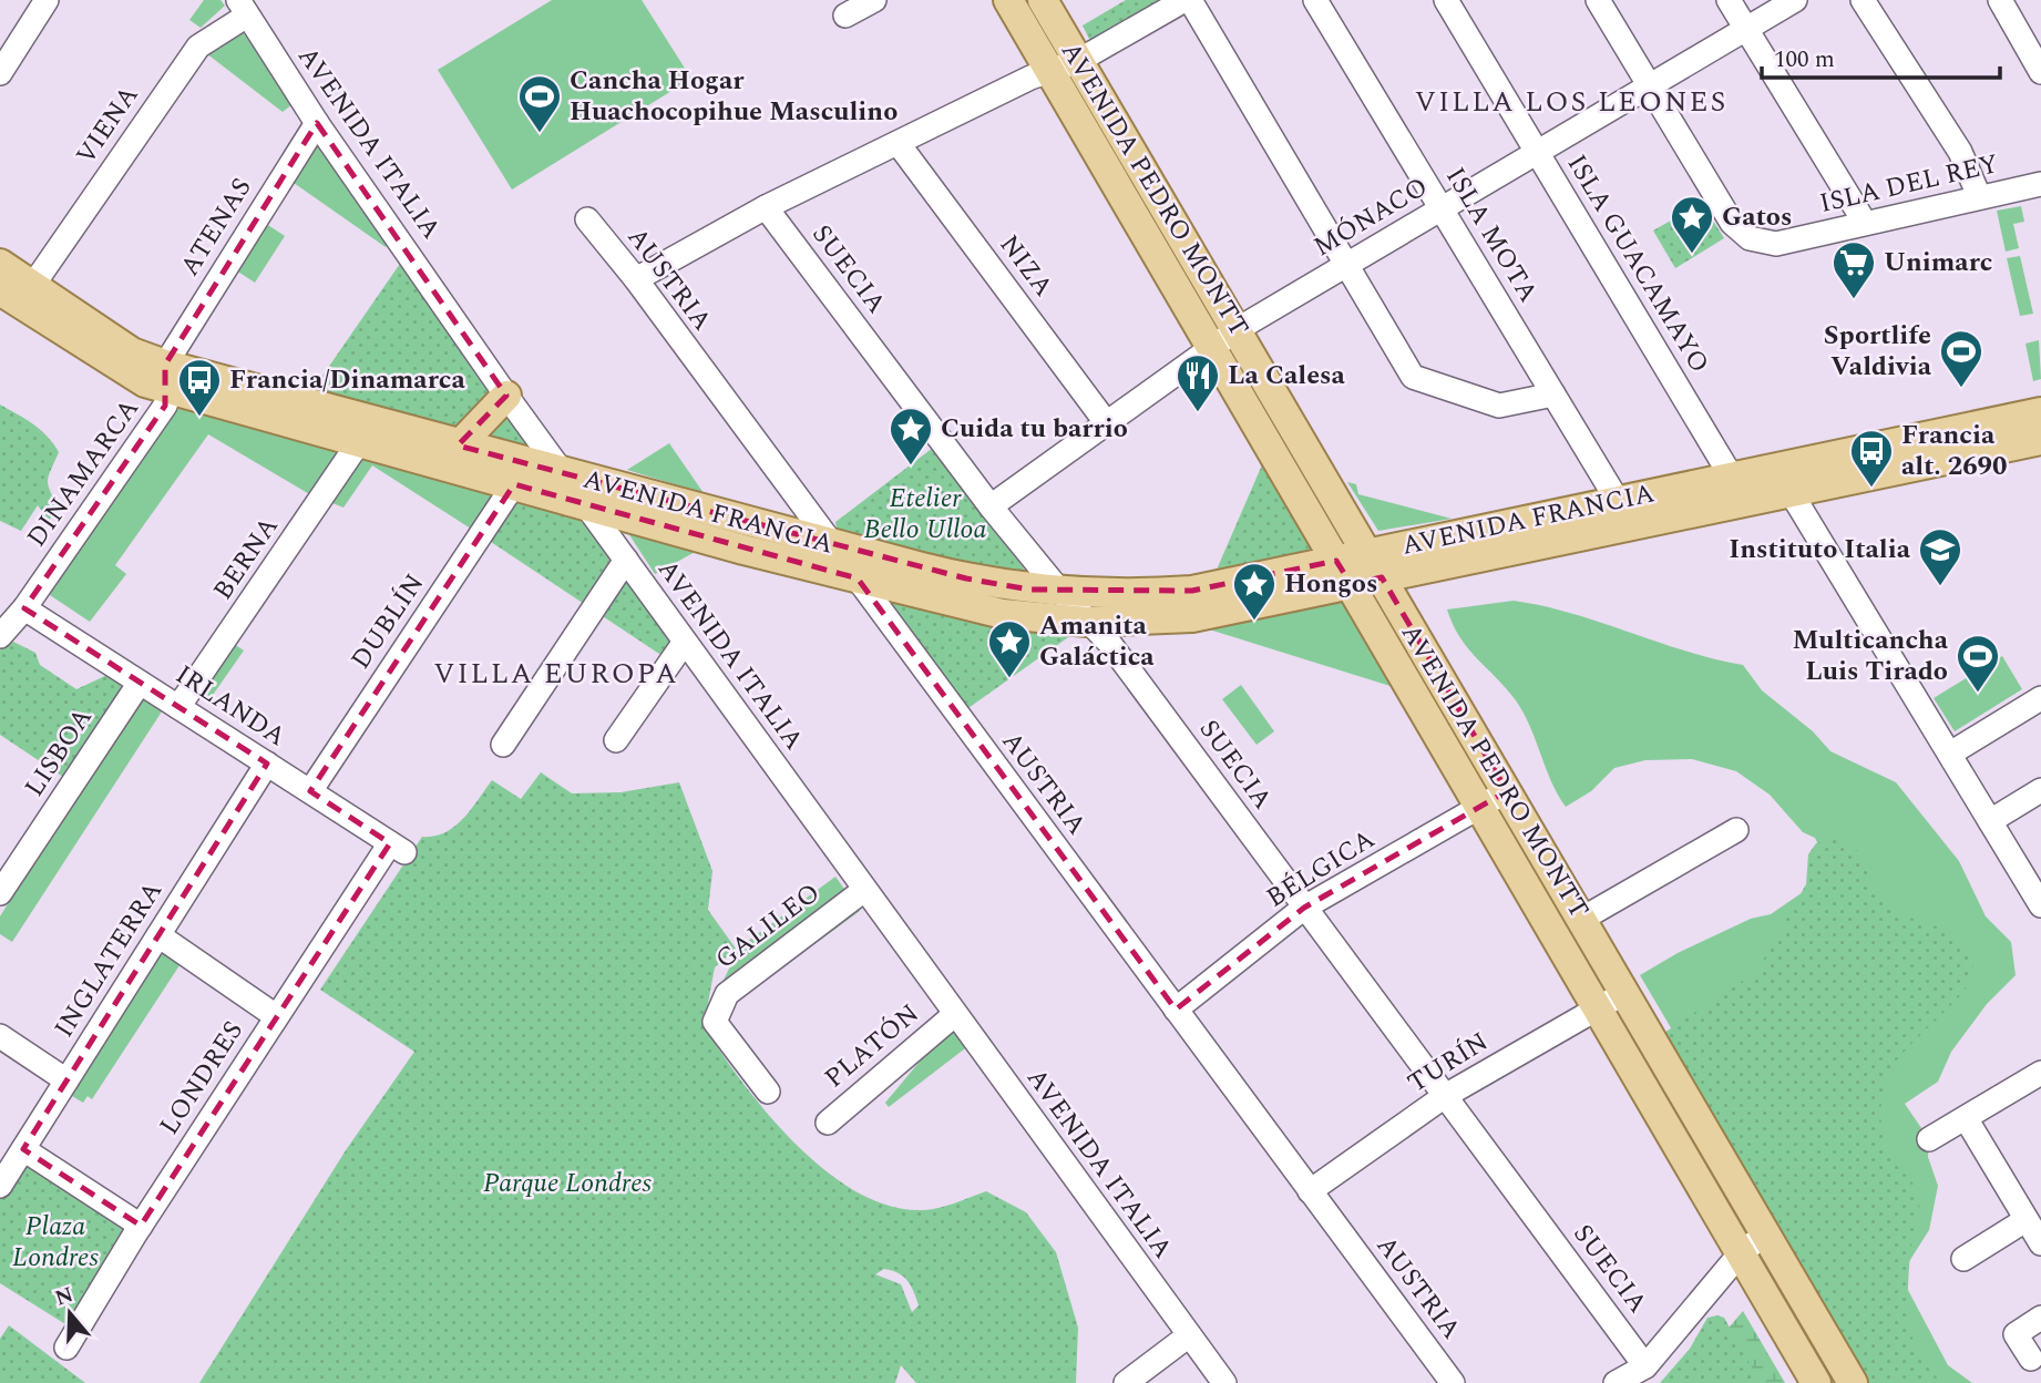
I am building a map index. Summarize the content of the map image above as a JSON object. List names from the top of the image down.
{
  "streets": {
    "main road": ["AVENIDA PEDRO MONTT", "AVENIDA FRANCIA"],
    "street": [
      "VIENA",
      "AVENIDA ITALIA",
      "ISLA DEL REY",
      "MÓNACO",
      "ATENAS",
      "ISLA MOTA",
      "ISLA GUACAMAYO",
      "NIZA",
      "SUECIA",
      "AUSTRIA",
      "DINAMARCA",
      "BERNA",
      "DUBLÍN",
      "IRLANDA",
      "LISBOA",
      "BÉLGICA",
      "GALILEO",
      "INGLATERRA",
      "PLATÓN",
      "TURÍN",
      "LONDRES"
    ]
  },
  "crossings": [
    ["VIENA", "AVENIDA ITALIA"],
    ["VIENA", "AVENIDA FRANCIA"],
    ["AVENIDA ITALIA", "ATENAS"],
    ["AVENIDA ITALIA", "AVENIDA FRANCIA"],
    ["AVENIDA ITALIA", "GALILEO"],
    ["AVENIDA ITALIA", "PLATÓN"],
    ["ISLA DEL REY", "MÓNACO"],
    ["AVENIDA PEDRO MONTT", "MÓNACO"],
    ["AVENIDA PEDRO MONTT", "AVENIDA FRANCIA"],
    ["AVENIDA PEDRO MONTT", "BÉLGICA"],
    ["AVENIDA PEDRO MONTT", "TURÍN"],
    ["MÓNACO", "ISLA MOTA"],
    ["MÓNACO", "ISLA GUACAMAYO"],
    ["MÓNACO", "NIZA"],
    ["MÓNACO", "SUECIA"],
    ["ATENAS", "DINAMARCA"],
    ["ATENAS", "AVENIDA FRANCIA"],
    ["ISLA MOTA", "AVENIDA FRANCIA"],
    ["ISLA GUACAMAYO", "AVENIDA FRANCIA"],
    ["SUECIA", "AVENIDA FRANCIA"],
    ["SUECIA", "BÉLGICA"],
    ["SUECIA", "TURÍN"],
    ["AUSTRIA", "AVENIDA FRANCIA"],
    ["AUSTRIA", "BÉLGICA"],
    ["AUSTRIA", "TURÍN"],
    ["DINAMARCA", "AVENIDA FRANCIA"],
    ["DINAMARCA", "IRLANDA"],
    ["AVENIDA FRANCIA", "BERNA"],
    ["AVENIDA FRANCIA", "DUBLÍN"],
    ["BERNA", "IRLANDA"],
    ["DUBLÍN", "IRLANDA"],
    ["IRLANDA", "LISBOA"],
    ["IRLANDA", "INGLATERRA"],
    ["IRLANDA", "LONDRES"]
  ],
  "districts": ["VILLA LOS LEONES", "VILLA EUROPA"],
  "parks": ["Etelier Bello Ulloa", "Parque Londres", "Plaza Londres"],
  "places": {
    "sports": ["Cancha Hogar Huachocopihue Masculino", "Sportlife Valdivia", "Multicancha Luis Tirado"],
    "place": [
      "Gatos",
      "Cuida tu barrio",
      "Hongos",
      "Amanita Galáctica"
    ],
    "supermarket": ["Unimarc"],
    "restaurant": ["La Calesa"],
    "bus stop": ["Francia/Dinamarca", "Francia alt. 2690"],
    "school or university": ["Instituto Italia"]
  },
  "scale_bar": "100 m",
  "north": "top"
}
